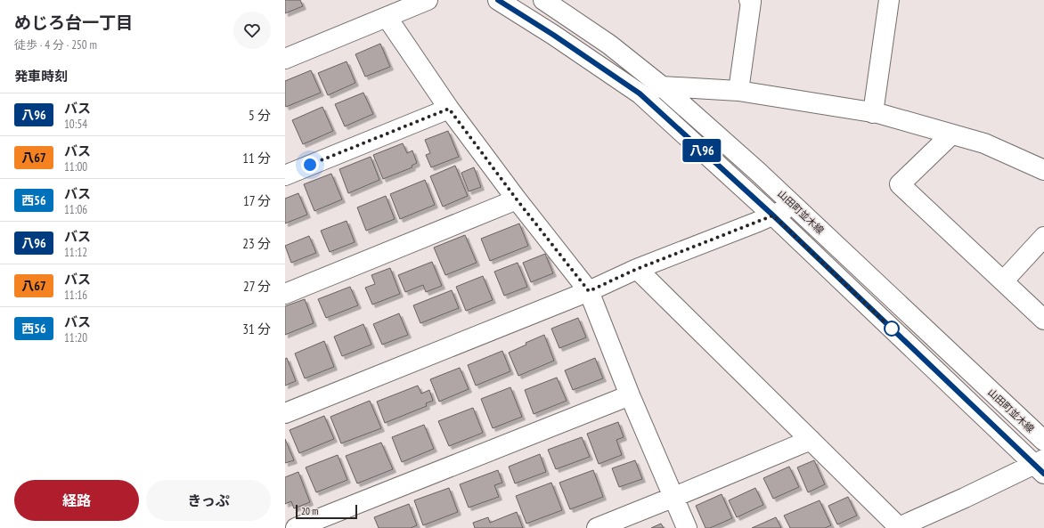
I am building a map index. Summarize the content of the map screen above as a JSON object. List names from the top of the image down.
{
  "streets": {
    "street": ["山田町並木線"]
  },
  "lines": ["bus line 八96"],
  "scale_bar": "20 m",
  "page": {
    "heading": [
      ["めじろ台一丁目", "徒歩 · 4 分 · 250 m"],
      "発車時刻"
    ],
    "on_map": "八96",
    "list": [
      {
        "mark": "八96",
        "name": "バス",
        "note": "10:54",
        "value": "5 分"
      },
      {
        "mark": "八67",
        "name": "バス",
        "note": "11:00",
        "value": "11 分"
      },
      {
        "mark": "西56",
        "name": "バス",
        "note": "11:06",
        "value": "17 分"
      },
      {
        "mark": "八96",
        "name": "バス",
        "note": "11:12",
        "value": "23 分"
      },
      {
        "mark": "八67",
        "name": "バス",
        "note": "11:16",
        "value": "27 分"
      },
      {
        "mark": "西56",
        "name": "バス",
        "note": "11:20",
        "value": "31 分"
      }
    ],
    "buttons": ["経路", "きっぷ"],
    "scale": "20 m"
  }
}
